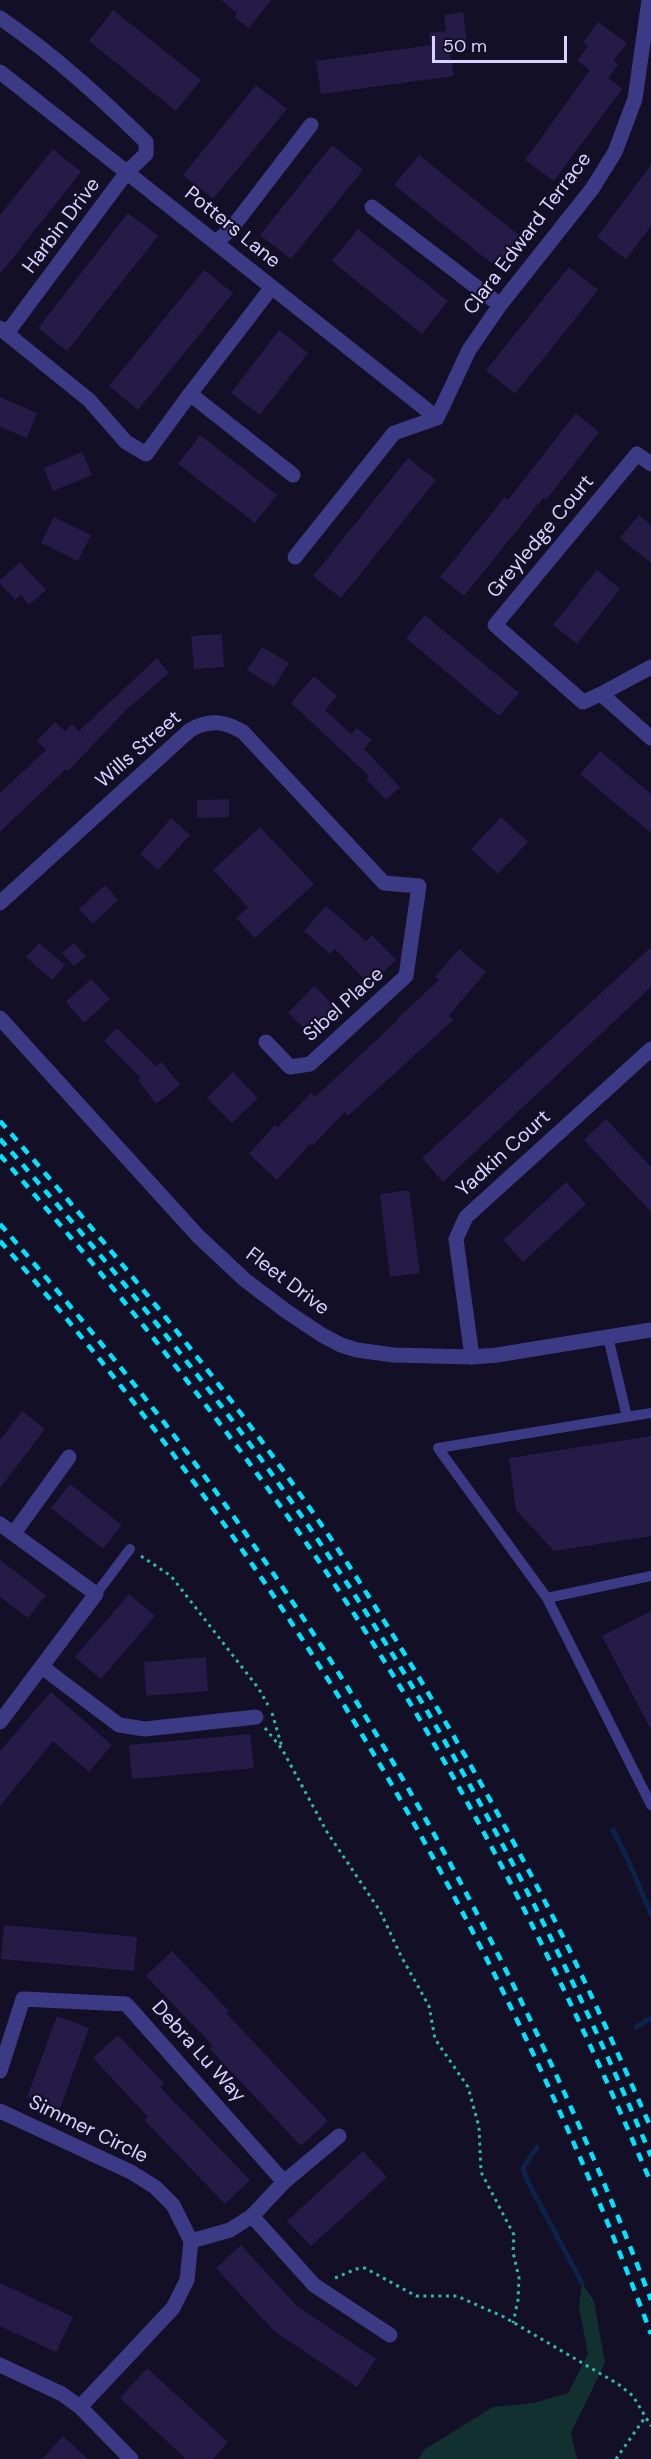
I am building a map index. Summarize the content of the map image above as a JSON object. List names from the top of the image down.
{
  "streets": {
    "street": [
      "Harbin Drive",
      "Potters Lane",
      "Clara Edward Terrace",
      "Greyledge Court",
      "Wills Street",
      "Sibel Place",
      "Yadkin Court",
      "Fleet Drive",
      "Debra Lu Way",
      "Simmer Circle"
    ]
  },
  "crossings": [
    ["Harbin Drive", "Potters Lane"],
    ["Potters Lane", "Clara Edward Terrace"],
    ["Wills Street", "Sibel Place"],
    ["Yadkin Court", "Fleet Drive"]
  ],
  "scale_bar": "50 m"
}
